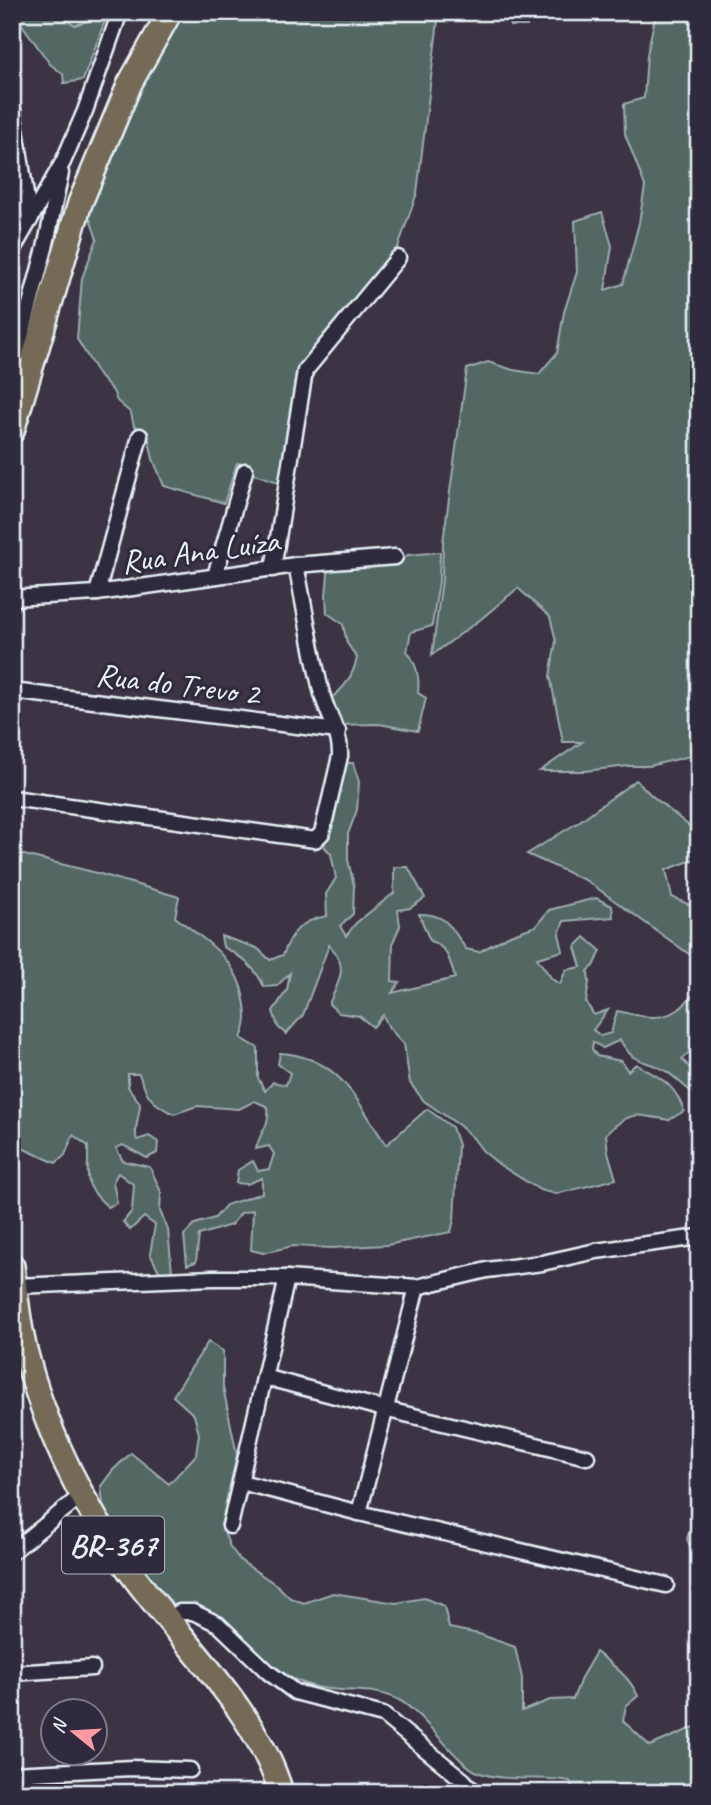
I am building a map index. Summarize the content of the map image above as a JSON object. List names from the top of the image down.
{
  "streets": {
    "main road": ["BR-367"],
    "street": ["Rua Ana Luíza", "Rua do Trevo 2"]
  },
  "north": "left"
}
